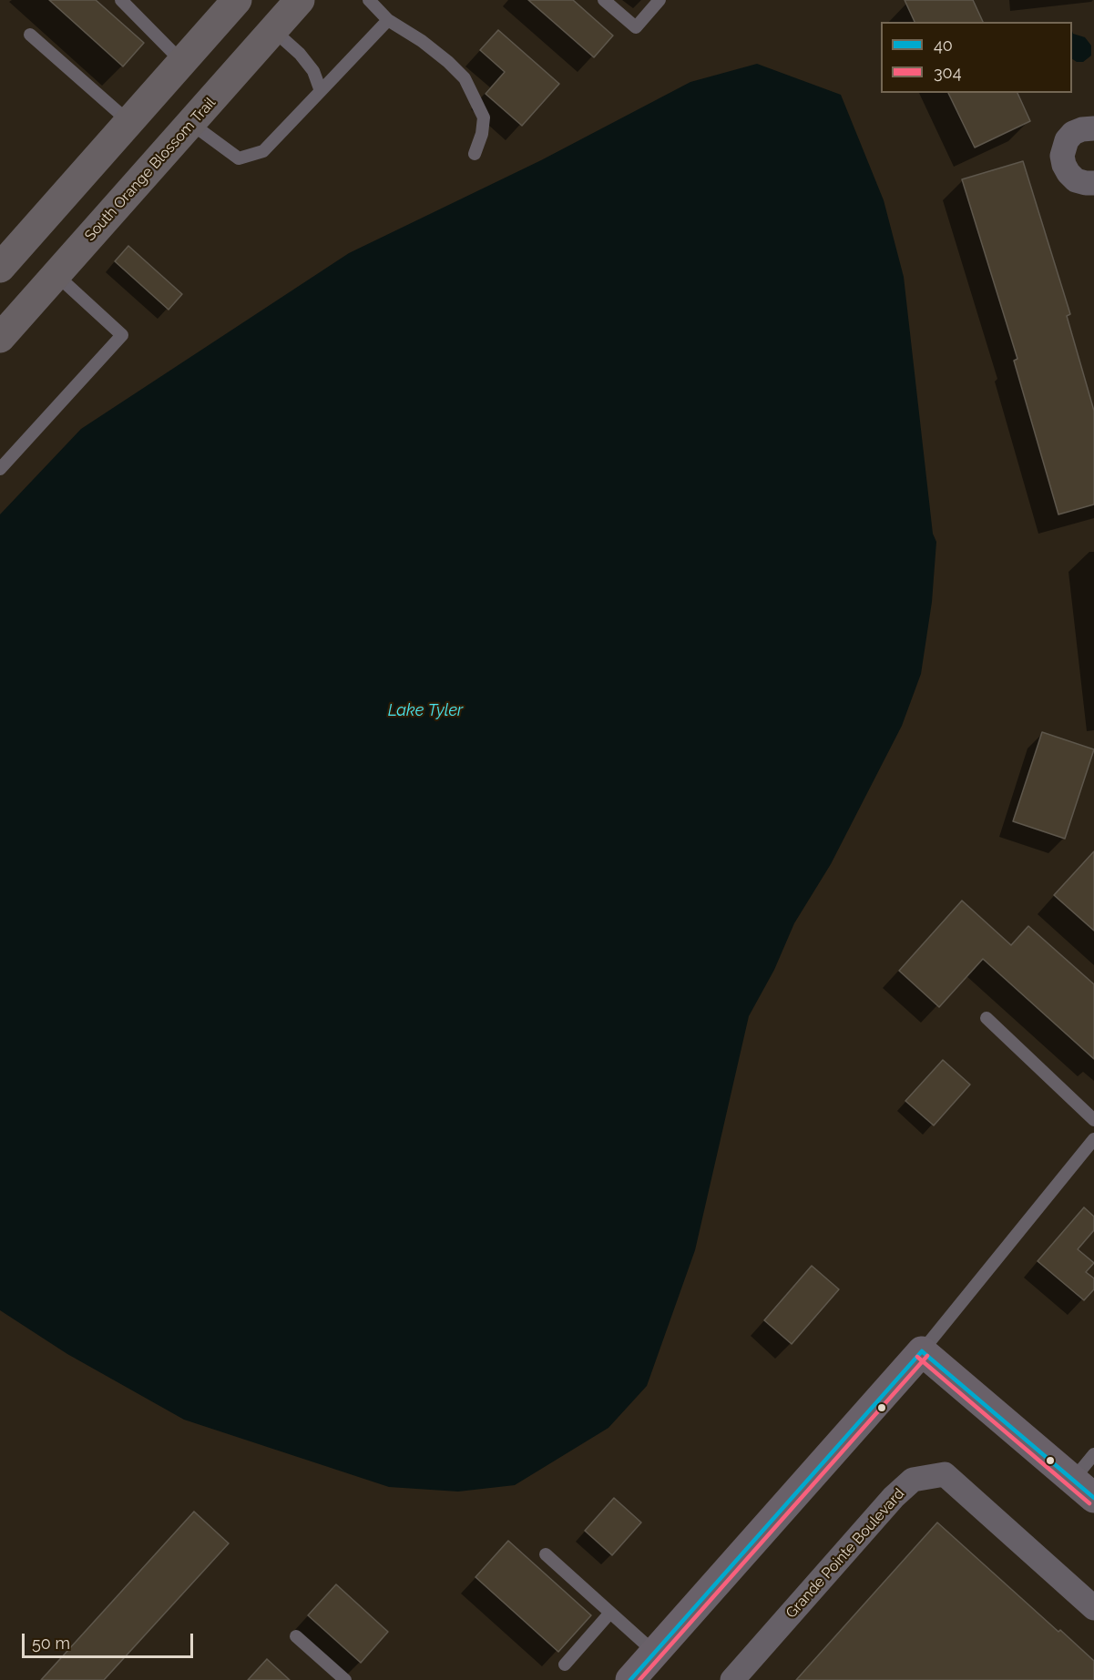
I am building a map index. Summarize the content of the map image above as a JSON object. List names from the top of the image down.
{
  "streets": {
    "main road": ["South Orange Blossom Trail"],
    "street": ["Grande Pointe Boulevard"]
  },
  "water": ["Lake Tyler"],
  "lines": ["transit line 40", "transit line 304"],
  "legend": ["40", "304"],
  "scale_bar": "50 m"
}
